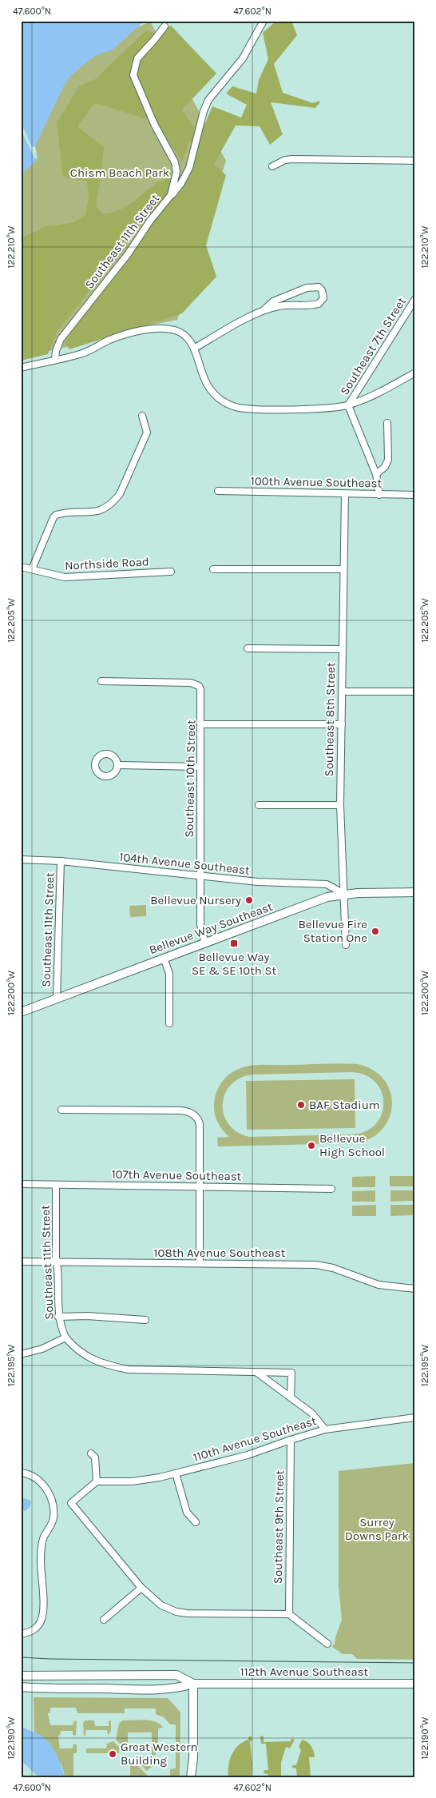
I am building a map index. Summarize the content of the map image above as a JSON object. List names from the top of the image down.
{
  "streets": {
    "main road": ["Bellevue Way Southeast", "112th Avenue Southeast"],
    "street": [
      "Southeast 11th Street",
      "Southeast 7th Street",
      "100th Avenue Southeast",
      "Northside Road",
      "Southeast 8th Street",
      "Southeast 10th Street",
      "104th Avenue Southeast",
      "107th Avenue Southeast",
      "108th Avenue Southeast",
      "110th Avenue Southeast",
      "Southeast 9th Street"
    ]
  },
  "crossings": [
    ["Southeast 11th Street", "104th Avenue Southeast"],
    ["Southeast 11th Street", "Bellevue Way Southeast"],
    ["Southeast 11th Street", "107th Avenue Southeast"],
    ["Southeast 11th Street", "108th Avenue Southeast"],
    ["Southeast 7th Street", "100th Avenue Southeast"],
    ["100th Avenue Southeast", "Southeast 8th Street"],
    ["Southeast 8th Street", "104th Avenue Southeast"],
    ["Southeast 8th Street", "Bellevue Way Southeast"],
    ["Southeast 10th Street", "104th Avenue Southeast"],
    ["Southeast 10th Street", "Bellevue Way Southeast"],
    ["104th Avenue Southeast", "Bellevue Way Southeast"],
    ["110th Avenue Southeast", "Southeast 9th Street"]
  ],
  "parks": ["Chism Beach Park", "Surrey Downs Park"],
  "places": {
    "other": [
      "Bellevue Nursery",
      "Bellevue Fire Station One",
      "BAF Stadium",
      "Bellevue High School",
      "Great Western Building"
    ],
    "transit": ["Bellevue Way SE & SE 10th St"]
  },
  "coordinates": [
    "47.600°N",
    "47.602°N",
    "122.210°W",
    "122.205°W",
    "122.200°W",
    "122.195°W",
    "122.190°W"
  ]
}
